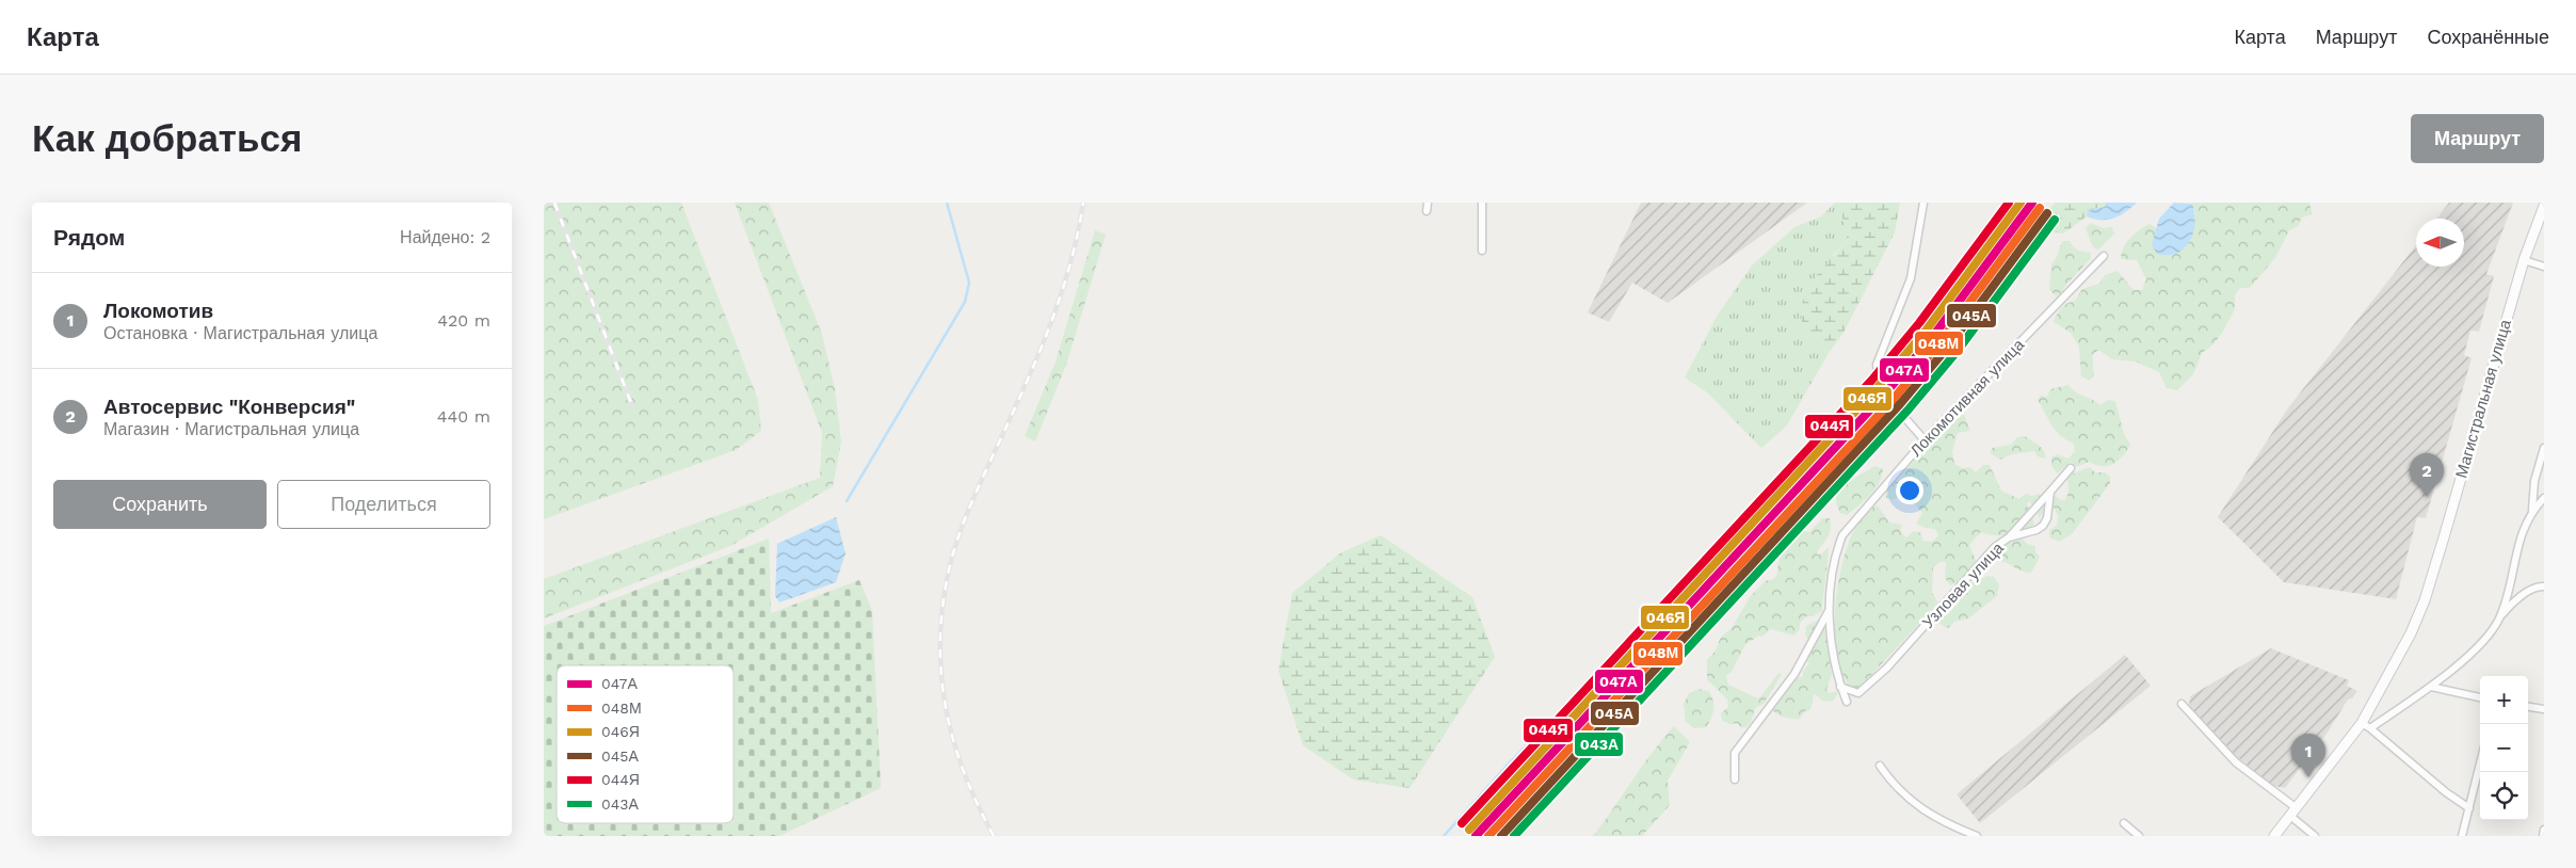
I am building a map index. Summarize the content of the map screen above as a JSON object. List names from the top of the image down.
{
  "streets": {
    "main road": ["Магистральная улица"],
    "street": ["Локомотивная улица", "Узловая улица"]
  },
  "crossings": [
    ["Локомотивная улица", "Узловая улица"]
  ],
  "lines": [
    "transit line 047А",
    "transit line 046Я",
    "transit line 044Я",
    "transit line 048М",
    "transit line 045А",
    "transit line 043А"
  ],
  "legend": [
    "047А",
    "048М",
    "046Я",
    "045А",
    "044Я",
    "043А"
  ],
  "north": "left",
  "page": {
    "header": "Карта",
    "nav": ["Карта", "Маршрут", "Сохранённые"],
    "buttons": [
      "Маршрут",
      ["Сохранить", "Поделиться"]
    ],
    "title": "Как добраться",
    "heading": ["Рядом", "Найдено: 2"],
    "list": [
      {
        "mark": "1",
        "name": "Локомотив",
        "note": "Остановка · Магистральная улица",
        "value": "420 m"
      },
      {
        "mark": "2",
        "name": "Автосервис \"Конверсия\"",
        "note": "Магазин · Магистральная улица",
        "value": "440 m"
      }
    ],
    "pins": ["2", "1"],
    "map_buttons": ["+", "−"]
  }
}
